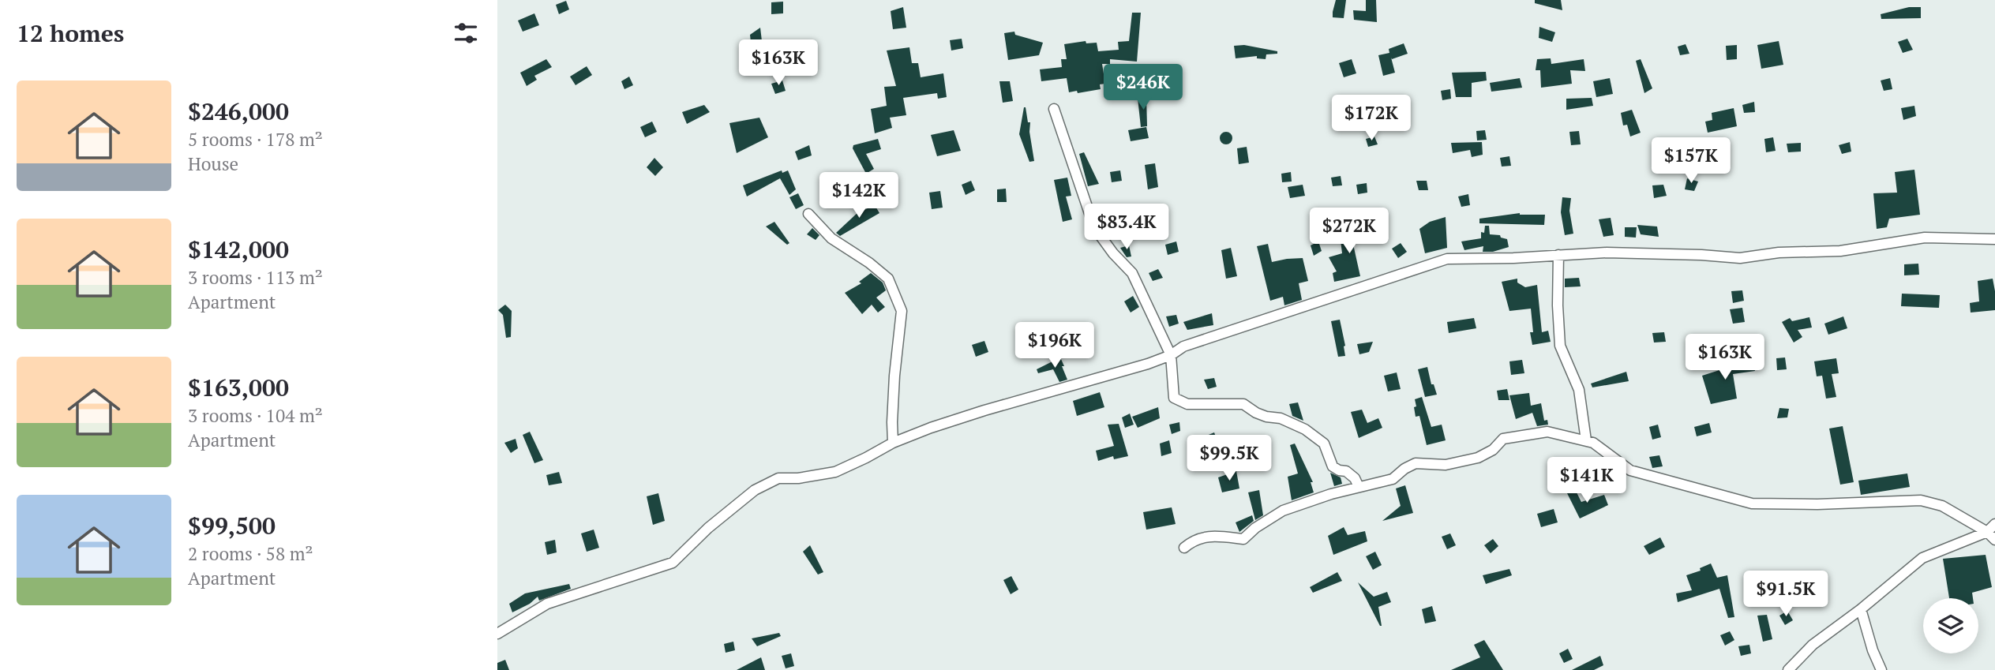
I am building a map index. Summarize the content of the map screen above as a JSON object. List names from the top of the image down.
{
  "page": {
    "heading": "12 homes",
    "price": [
      "$163K",
      "$246K",
      "$172K",
      "$157K",
      "$142K",
      "$83.4K",
      "$272K",
      "$196K",
      "$163K",
      "$99.5K",
      "$141K",
      "$91.5K"
    ],
    "list": [
      {
        "name": "$246,000",
        "note": "5 rooms · 178 m² · House"
      },
      {
        "name": "$142,000",
        "note": "3 rooms · 113 m² · Apartment"
      },
      {
        "name": "$163,000",
        "note": "3 rooms · 104 m² · Apartment"
      },
      {
        "name": "$99,500",
        "note": "2 rooms · 58 m² · Apartment"
      }
    ]
  }
}
